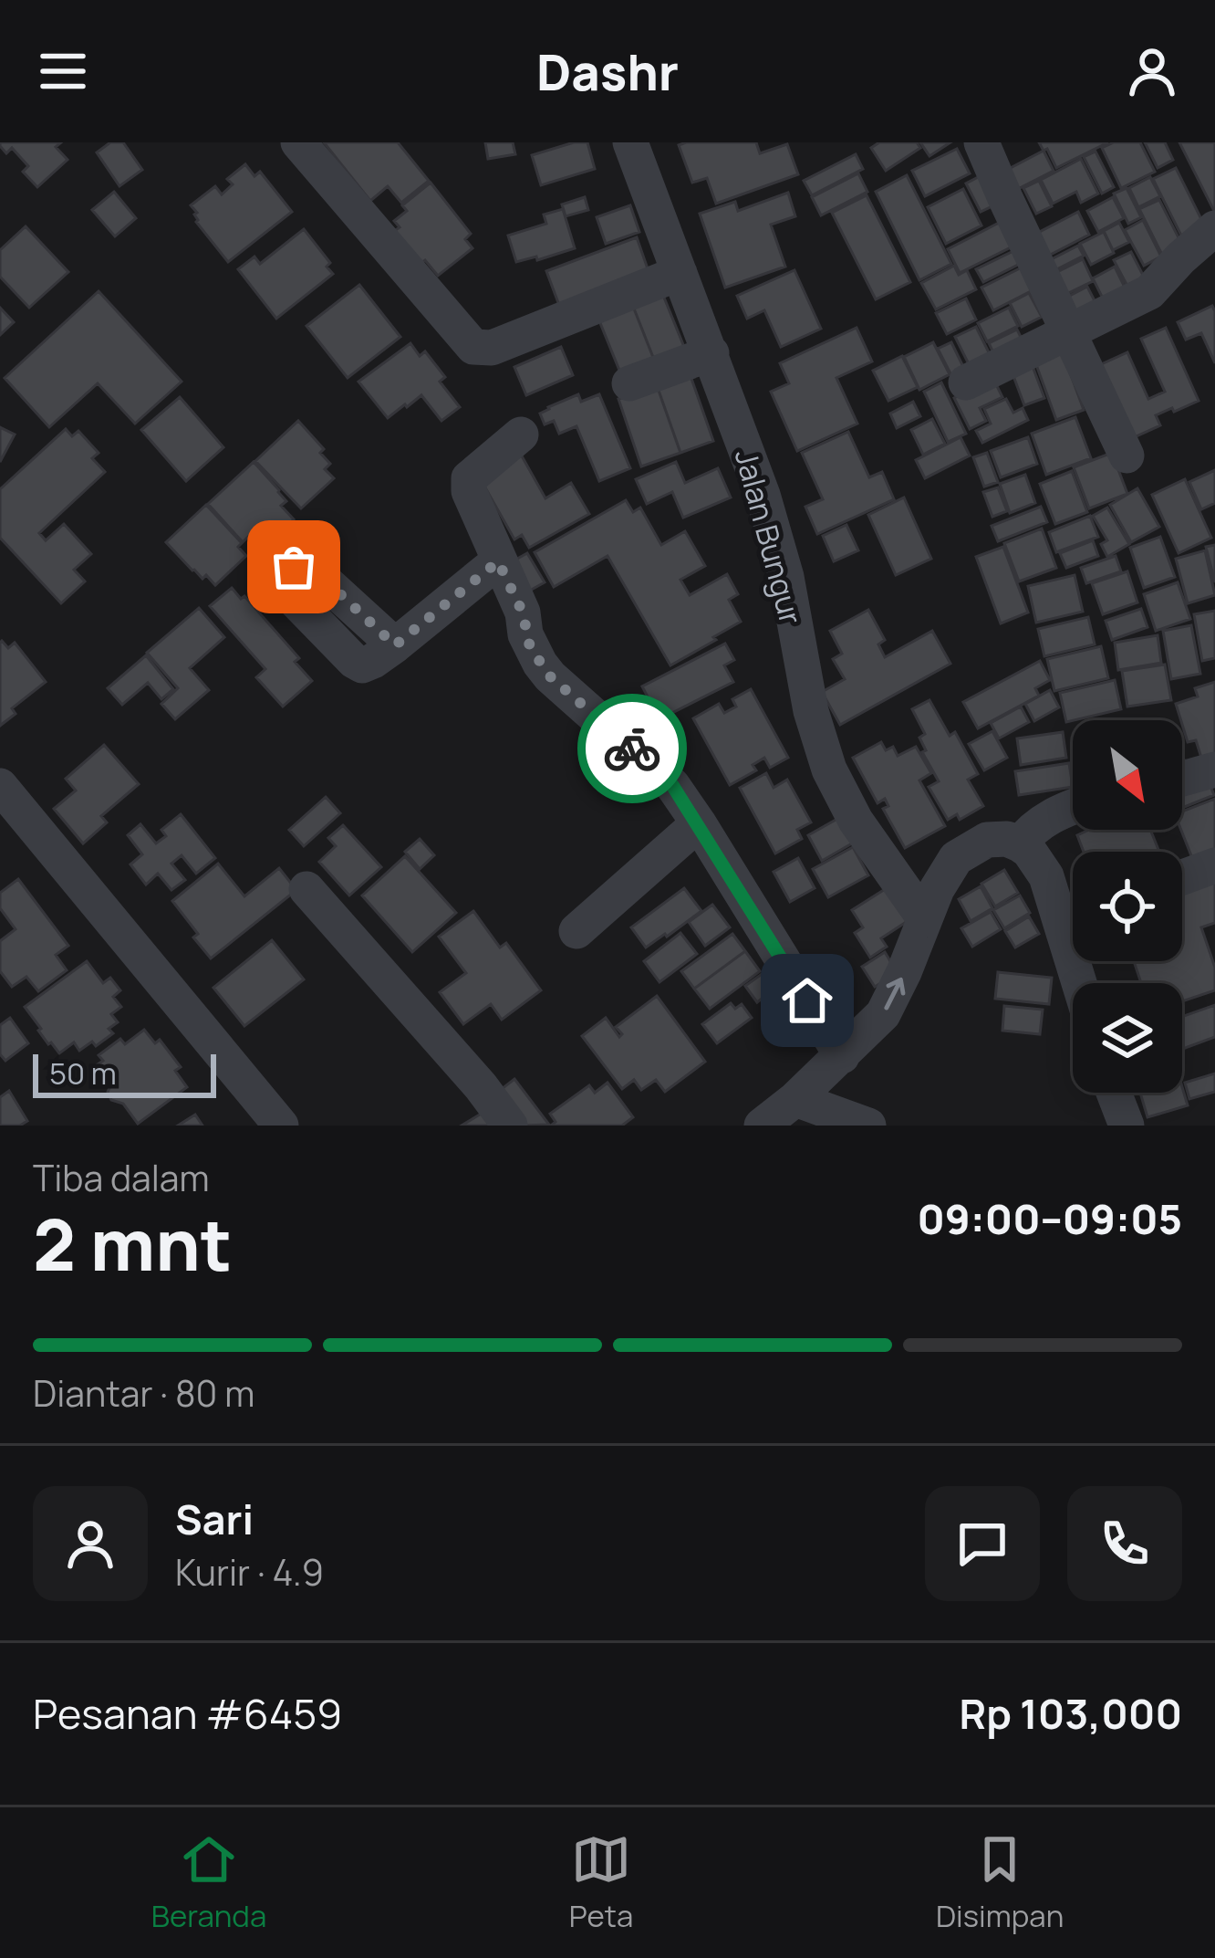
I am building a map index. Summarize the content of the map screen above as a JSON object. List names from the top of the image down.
{
  "streets": {
    "street": ["Jalan Bungur"]
  },
  "scale_bar": "50 m",
  "north": "bottom right",
  "page": {
    "header": "Dashr",
    "scale": "50 m",
    "heading": ["2 mnt", "Tiba dalam", "09:00–09:05"],
    "panel": [
      "Sari",
      "Kurir · 4.9",
      "Pesanan #6459",
      "Rp 103,000"
    ],
    "bar": "Diantar · 80 m",
    "tabs": ["Beranda", "Peta", "Disimpan"]
  }
}
